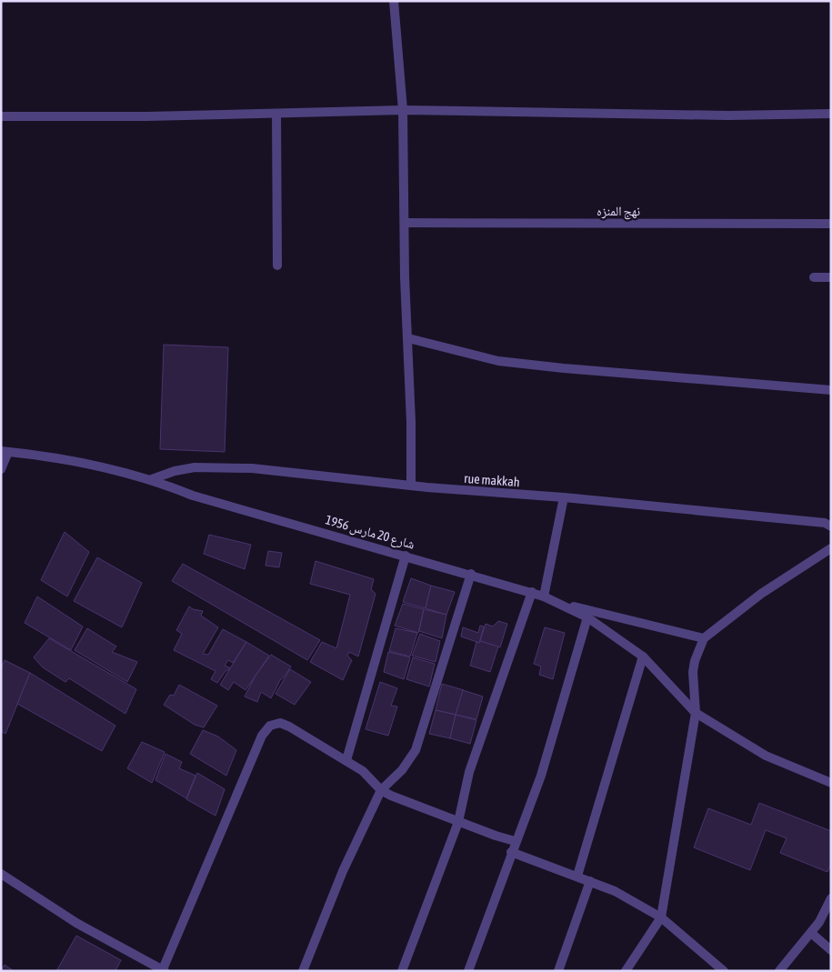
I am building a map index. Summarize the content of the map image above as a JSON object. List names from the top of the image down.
{
  "streets": {
    "street": ["نهج المنزه", "rue makkah", "شارع 20 مارس 1956"]
  },
  "crossings": [
    ["rue makkah", "شارع 20 مارس 1956"]
  ]
}
